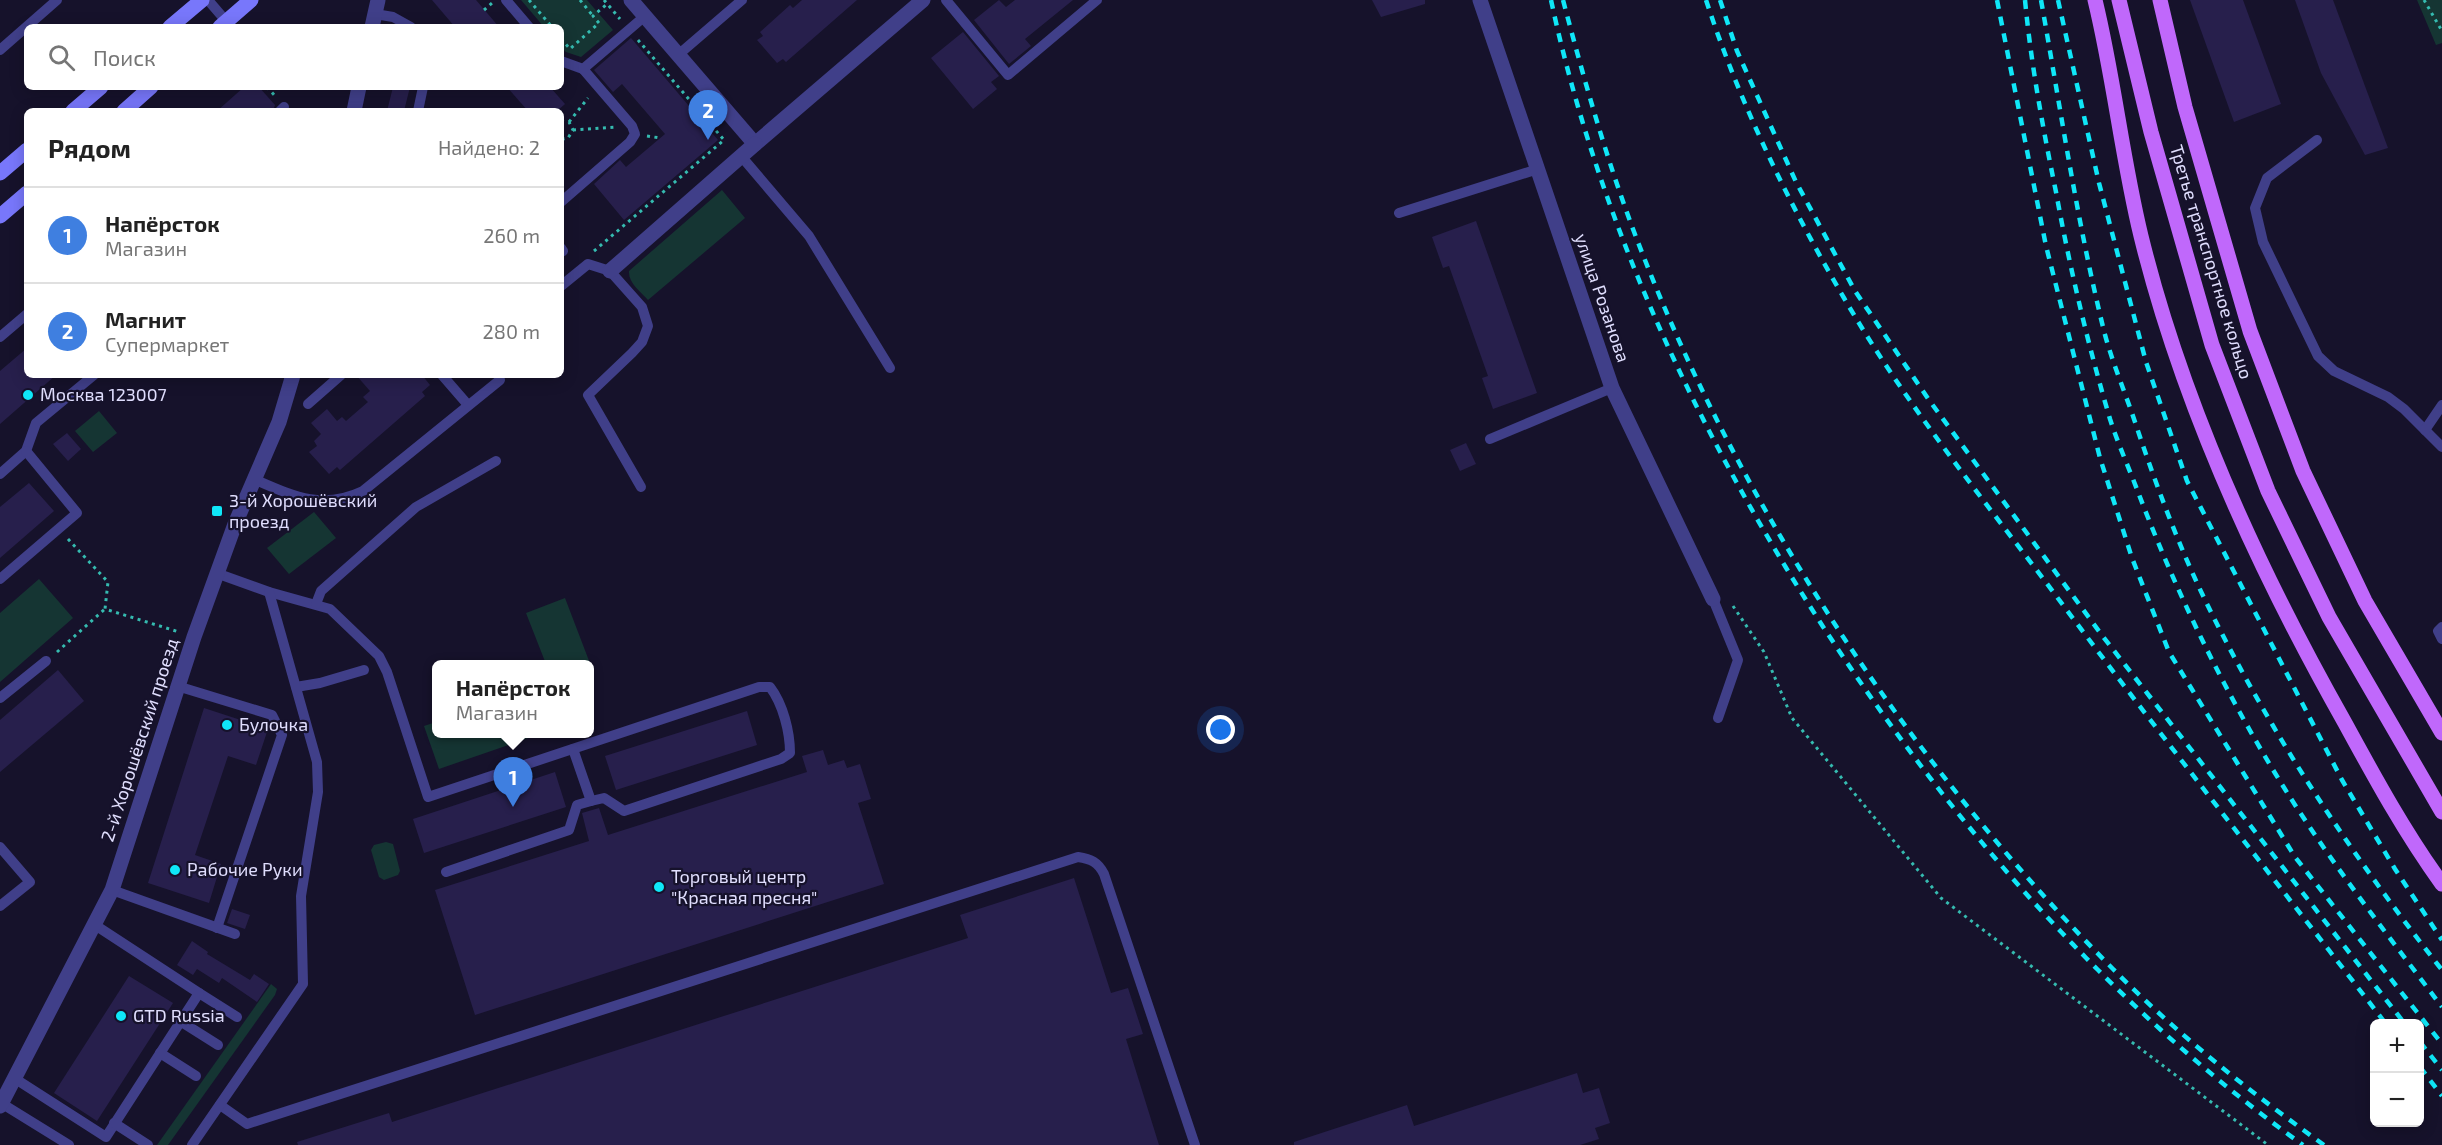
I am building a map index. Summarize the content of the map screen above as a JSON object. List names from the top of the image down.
{
  "streets": {
    "main road": ["Третье транспортное кольцо"],
    "street": ["улица Розанова", "2-й Хорошёвский проезд"]
  },
  "places": {
    "other": [
      "Москва 123007",
      "Булочка",
      "Рабочие Руки",
      "Торговый центр \"Красная пресня\"",
      "GTD Russia"
    ],
    "transit": ["3-й Хорошёвский проезд"]
  },
  "page": {
    "search": "Поиск",
    "pins": ["2", "1"],
    "heading": ["Рядом", "Найдено: 2"],
    "list": [
      {
        "mark": "1",
        "name": "Напёрсток",
        "note": "Магазин",
        "value": "260 m"
      },
      {
        "mark": "2",
        "name": "Магнит",
        "note": "Супермаркет",
        "value": "280 m"
      }
    ],
    "popup": ["Напёрсток", "Магазин"],
    "map_buttons": ["+", "−"]
  }
}
